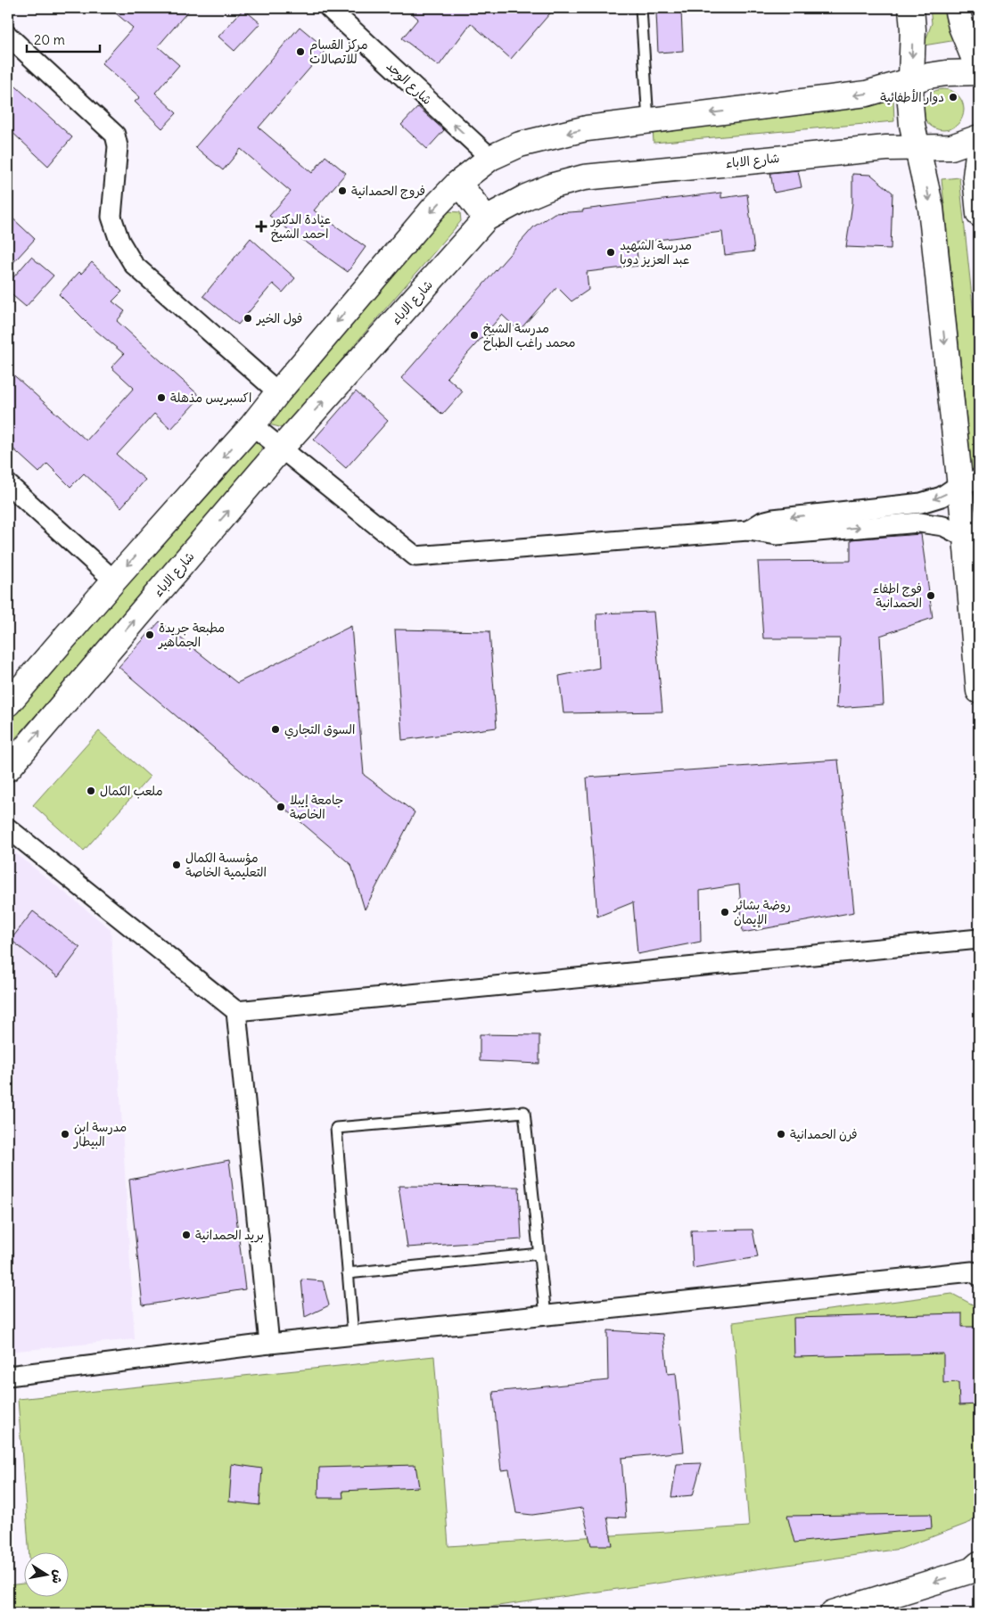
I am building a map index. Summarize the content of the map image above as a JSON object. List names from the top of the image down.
{
  "streets": {
    "main road": ["شارع الاباء"],
    "street": ["شارع الوجد"]
  },
  "one_way": ["شارع الوجد"],
  "places": {
    "other": [
      "مركز القسام للاتصالات",
      "دوار الأطفائية",
      "فروج الحمدانية",
      "مدرسة الشهيد عبد العزيز دوبا",
      "فول الخير",
      "مدرسة الشيخ محمد راغب الطباخ",
      "اكسبريس مذهلة",
      "فوج اطفاء الحمدانية",
      "مطبعة جريدة الجماهير",
      "السوق التجاري",
      "ملعب الكمال",
      "جامعة إيبلا الخاصة",
      "مؤسسة الكمال التعليمية الخاصة",
      "روضة بشائر الإيمان",
      "مدرسة ابن البيطار",
      "فرن الحمدانية",
      "بريد الحمدانية"
    ],
    "health": ["عيادة الدكتور احمد الشيخ"]
  },
  "scale_bar": "20 m",
  "north": "right"
}
